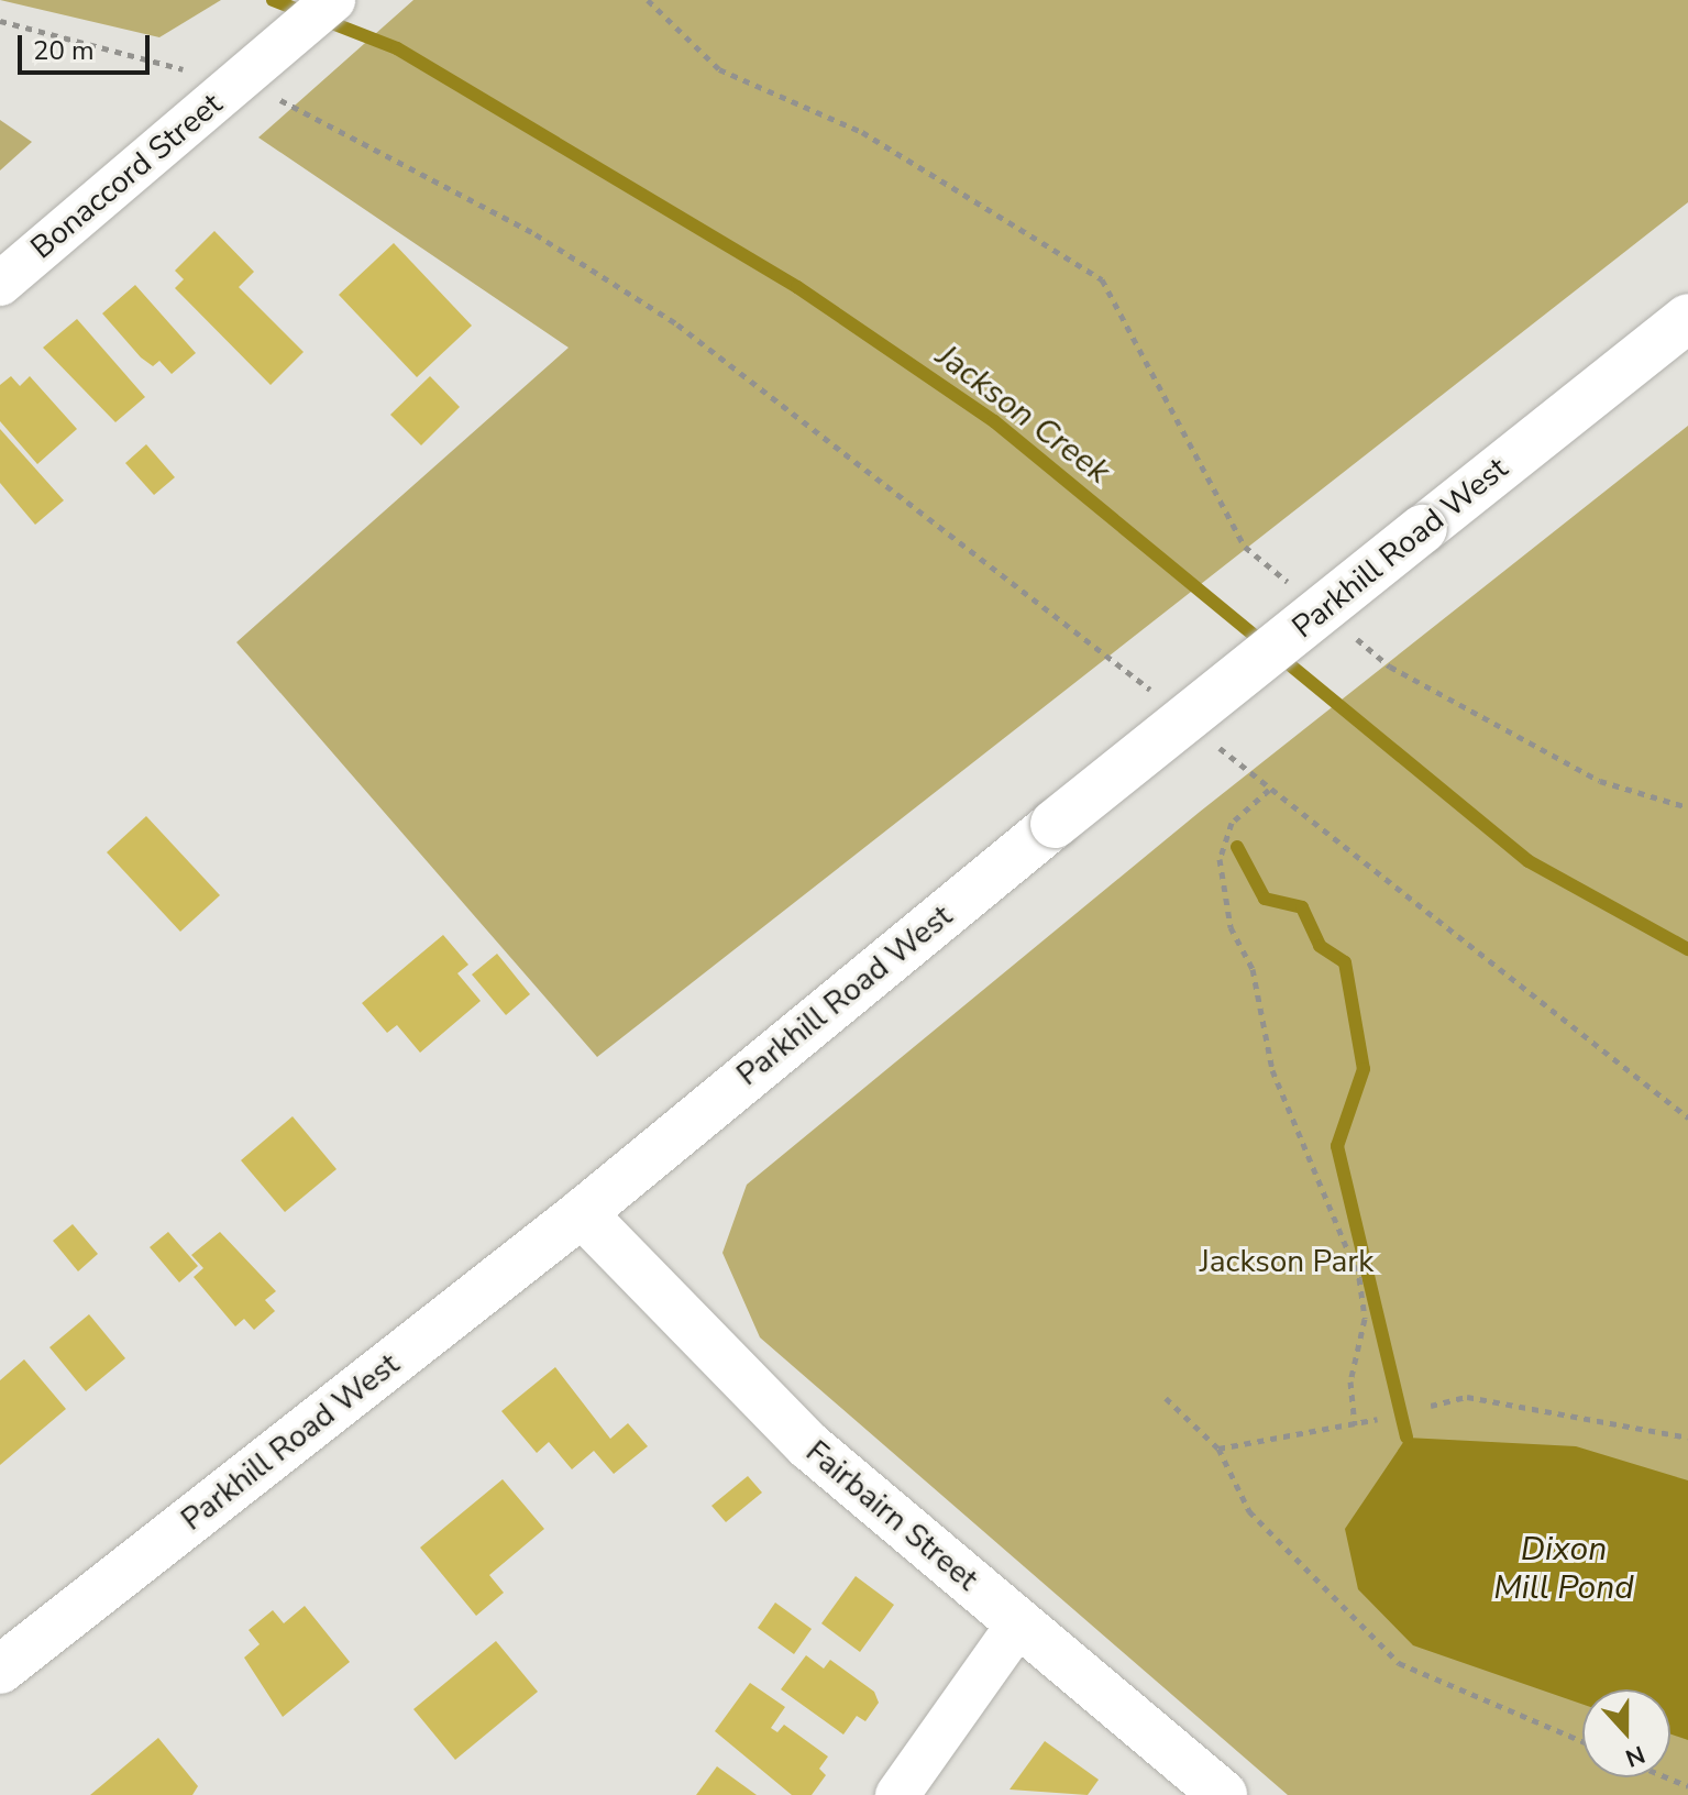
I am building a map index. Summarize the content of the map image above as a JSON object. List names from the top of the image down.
{
  "streets": {
    "main road": ["Parkhill Road West", "Fairbairn Street"],
    "street": ["Bonaccord Street"]
  },
  "crossings": [
    ["Parkhill Road West", "Fairbairn Street"]
  ],
  "water": ["Jackson Creek", "Dixon Mill Pond"],
  "parks": ["Jackson Park"],
  "scale_bar": "20 m",
  "north": "bottom"
}
